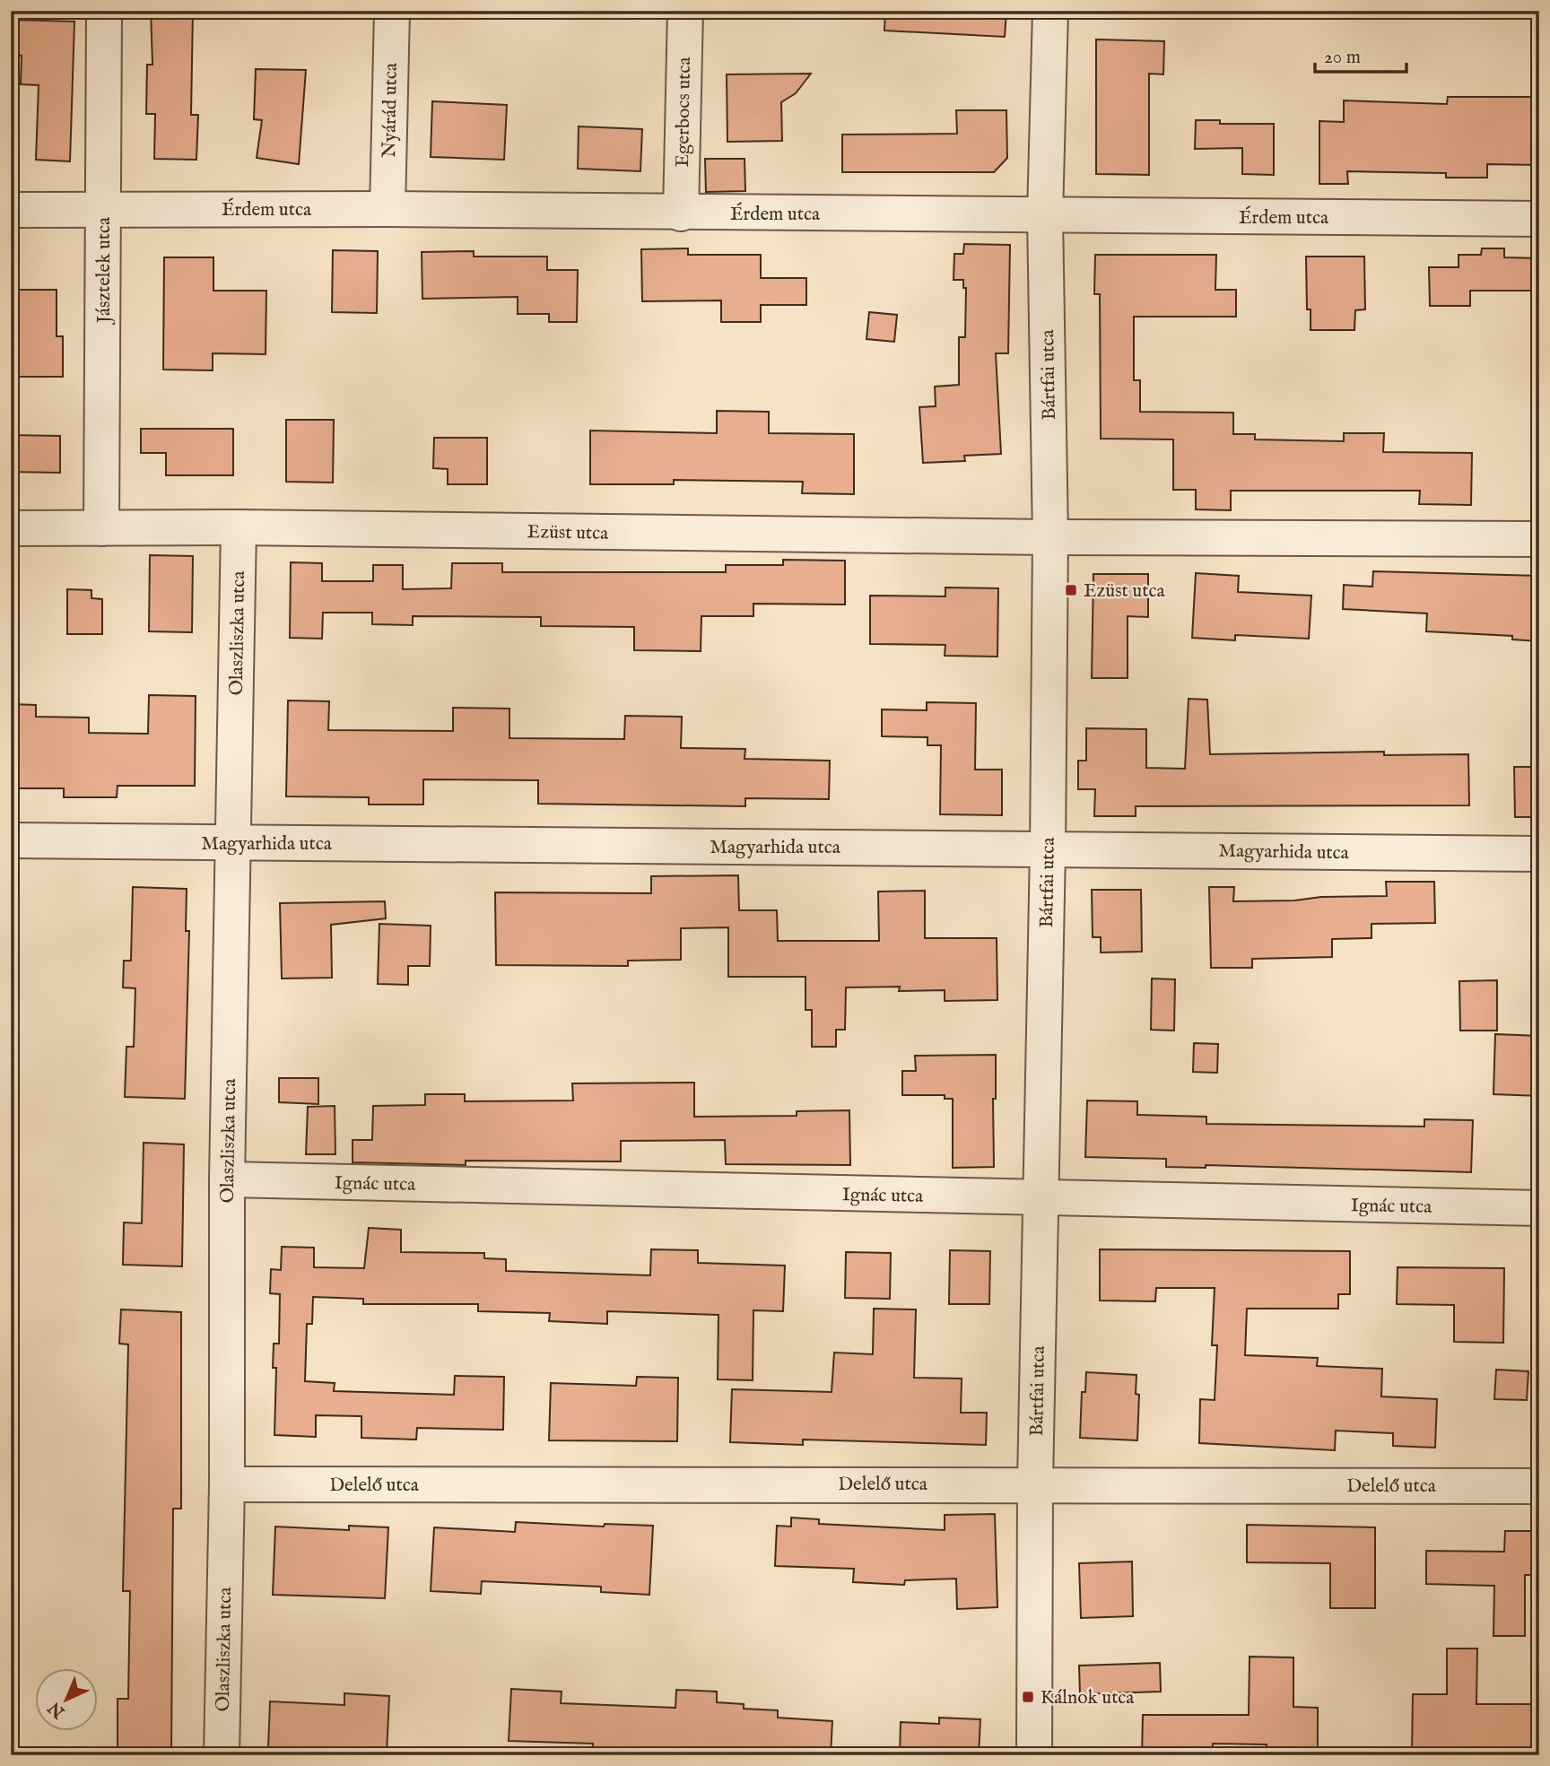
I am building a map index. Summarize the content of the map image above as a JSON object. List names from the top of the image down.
{
  "streets": {
    "street": [
      "Nyárád utca",
      "Egerbocs utca",
      "Érdem utca",
      "Jásztelek utca",
      "Bártfai utca",
      "Ezüst utca",
      "Olaszliszka utca",
      "Magyarhida utca",
      "Ignác utca",
      "Delelő utca"
    ]
  },
  "crossings": [
    ["Nyárád utca", "Érdem utca"],
    ["Egerbocs utca", "Érdem utca"],
    ["Érdem utca", "Jásztelek utca"],
    ["Érdem utca", "Bártfai utca"],
    ["Jásztelek utca", "Ezüst utca"],
    ["Bártfai utca", "Ezüst utca"],
    ["Bártfai utca", "Magyarhida utca"],
    ["Bártfai utca", "Ignác utca"],
    ["Bártfai utca", "Delelő utca"],
    ["Ezüst utca", "Olaszliszka utca"],
    ["Olaszliszka utca", "Magyarhida utca"],
    ["Olaszliszka utca", "Ignác utca"],
    ["Olaszliszka utca", "Delelő utca"]
  ],
  "places": {
    "transit": ["Ezüst utca", "Kálnok utca"]
  },
  "scale_bar": "20 m",
  "north": "bottom left"
}
